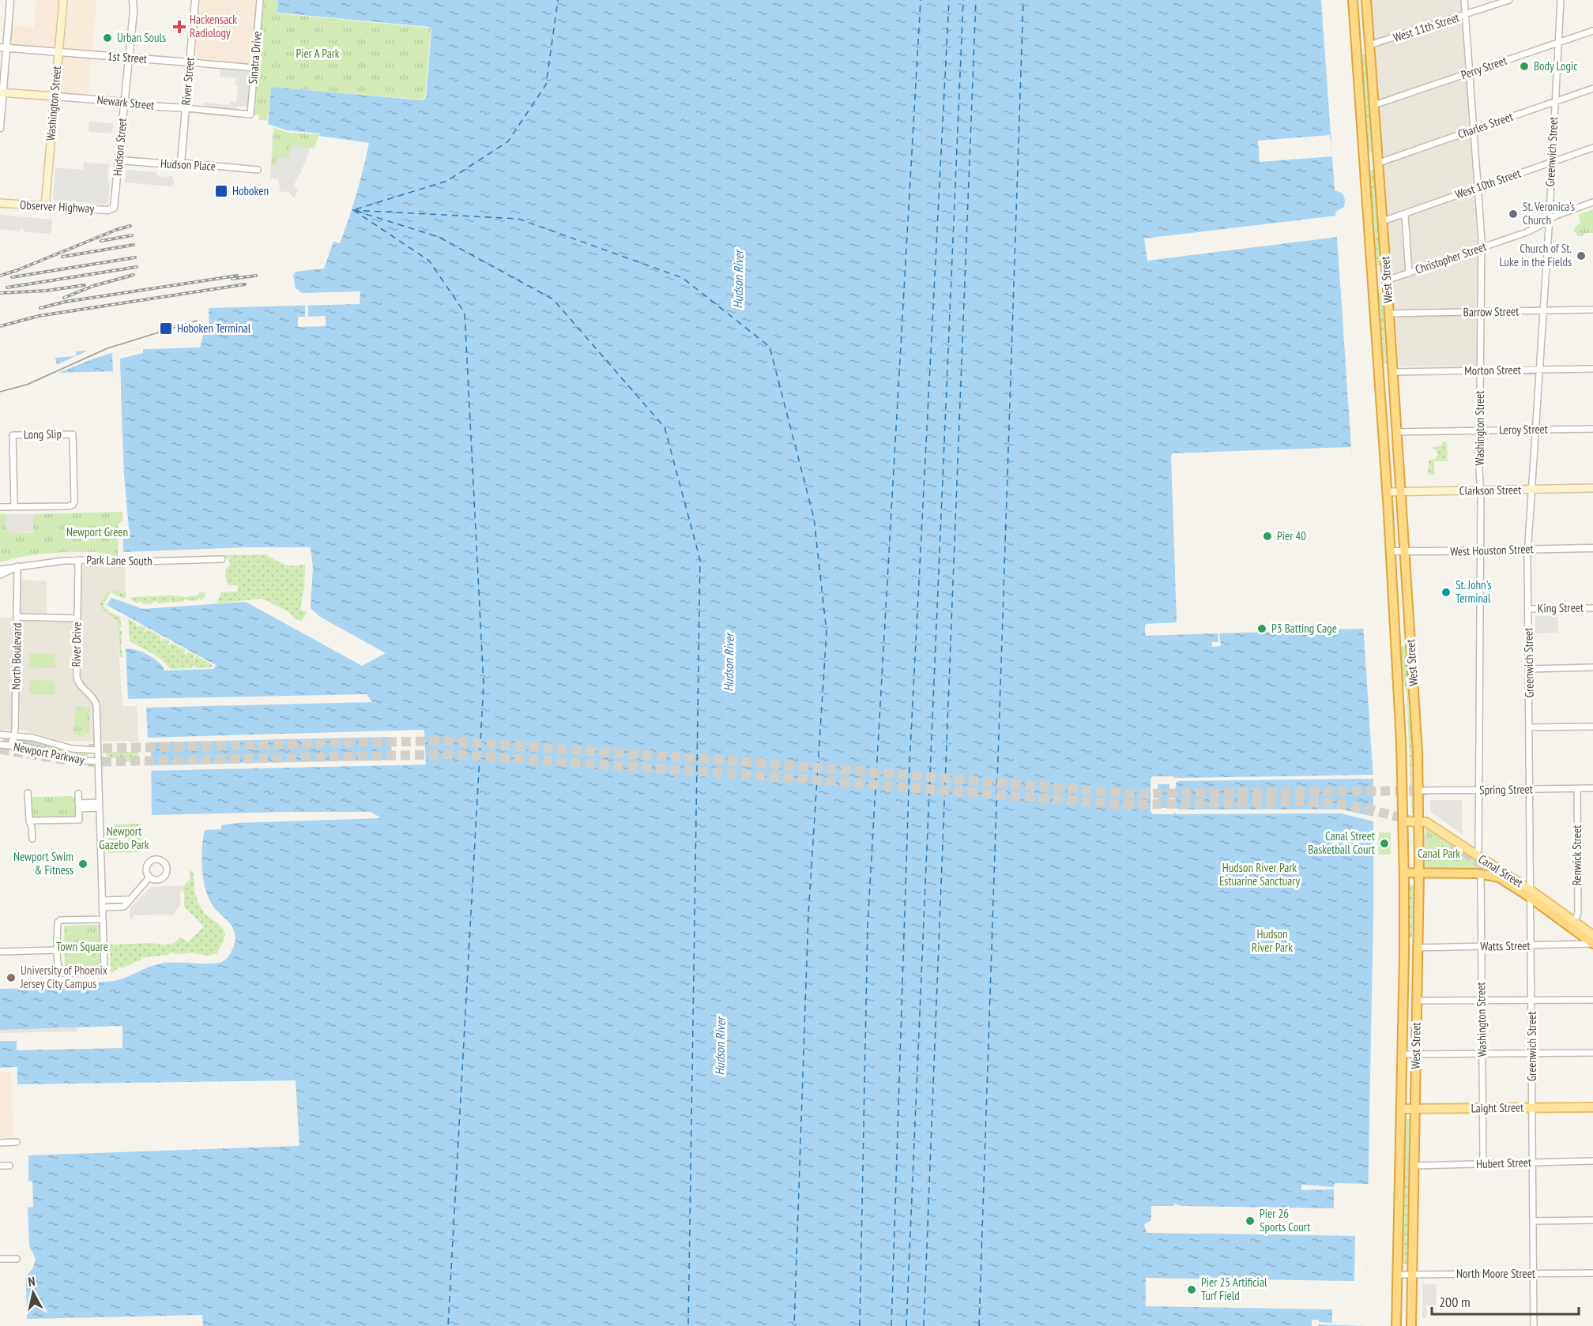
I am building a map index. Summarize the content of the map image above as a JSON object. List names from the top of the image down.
{
  "streets": {
    "highway": ["West Street", "Canal Street"],
    "main road": [
      "Newark Street",
      "Washington Street",
      "Observer Highway",
      "Clarkson Street",
      "Laight Street"
    ],
    "street": [
      "West 11th Street",
      "1st Street",
      "Sinatra Drive",
      "Perry Street",
      "River Street",
      "Charles Street",
      "Hudson Street",
      "Greenwich Street",
      "Hudson Place",
      "West 10th Street",
      "Christopher Street",
      "Barrow Street",
      "Morton Street",
      "Leroy Street",
      "Long Slip",
      "West Houston Street",
      "Park Lane South",
      "King Street",
      "River Drive",
      "North Boulevard",
      "Newport Parkway",
      "Spring Street",
      "Renwick Street",
      "Watts Street",
      "Hubert Street",
      "North Moore Street"
    ]
  },
  "crossings": [
    ["West 11th Street", "Washington Street"],
    ["West 11th Street", "West Street"],
    ["1st Street", "Sinatra Drive"],
    ["1st Street", "River Street"],
    ["1st Street", "Washington Street"],
    ["1st Street", "Hudson Street"],
    ["Sinatra Drive", "Newark Street"],
    ["Perry Street", "Washington Street"],
    ["Perry Street", "Greenwich Street"],
    ["Perry Street", "West Street"],
    ["River Street", "Newark Street"],
    ["River Street", "Hudson Place"],
    ["Newark Street", "Washington Street"],
    ["Newark Street", "Hudson Street"],
    ["Washington Street", "Charles Street"],
    ["Washington Street", "West 10th Street"],
    ["Washington Street", "Observer Highway"],
    ["Washington Street", "Christopher Street"],
    ["Washington Street", "Barrow Street"],
    ["Washington Street", "Morton Street"],
    ["Washington Street", "Leroy Street"],
    ["Washington Street", "Clarkson Street"],
    ["Washington Street", "West Houston Street"],
    ["Washington Street", "Spring Street"],
    ["Washington Street", "Canal Street"],
    ["Washington Street", "Watts Street"],
    ["Washington Street", "Laight Street"],
    ["Washington Street", "Hubert Street"],
    ["Charles Street", "Greenwich Street"],
    ["Charles Street", "West Street"],
    ["Hudson Street", "Hudson Place"],
    ["Hudson Street", "Observer Highway"],
    ["Greenwich Street", "West 10th Street"],
    ["Greenwich Street", "Christopher Street"],
    ["Greenwich Street", "Barrow Street"],
    ["Greenwich Street", "Morton Street"],
    ["Greenwich Street", "Leroy Street"],
    ["Greenwich Street", "Clarkson Street"],
    ["Greenwich Street", "West Houston Street"],
    ["Greenwich Street", "King Street"],
    ["Greenwich Street", "Spring Street"],
    ["Greenwich Street", "Canal Street"],
    ["Greenwich Street", "Watts Street"],
    ["Greenwich Street", "Laight Street"],
    ["Greenwich Street", "Hubert Street"],
    ["Greenwich Street", "North Moore Street"],
    ["West 10th Street", "West Street"],
    ["Christopher Street", "West Street"],
    ["West Street", "Barrow Street"],
    ["West Street", "Morton Street"],
    ["West Street", "Leroy Street"],
    ["West Street", "Clarkson Street"],
    ["West Street", "West Houston Street"],
    ["West Street", "Spring Street"],
    ["West Street", "Canal Street"],
    ["West Street", "Watts Street"],
    ["West Street", "Laight Street"],
    ["West Street", "Hubert Street"],
    ["West Street", "North Moore Street"],
    ["Park Lane South", "River Drive"],
    ["Park Lane South", "North Boulevard"],
    ["River Drive", "Newport Parkway"],
    ["North Boulevard", "Newport Parkway"],
    ["Spring Street", "Renwick Street"],
    ["Renwick Street", "Canal Street"],
    ["Canal Street", "Watts Street"]
  ],
  "water": ["Hudson River"],
  "parks": [
    "Pier A Park",
    "Newport Green",
    "Newport Gazebo Park",
    "Canal Park",
    "Hudson River Park Estuarine Sanctuary",
    "Hudson River Park",
    "Town Square"
  ],
  "places": {
    "health": ["Hackensack Radiology"],
    "other": [
      "Urban Souls",
      "Body Logic",
      "St. Veronica's Church",
      "Church of St. Luke in the Fields",
      "Pier 40",
      "St. John's Terminal",
      "P3 Batting Cage",
      "Canal Street Basketball Court",
      "Newport Swim & Fitness",
      "University of Phoenix Jersey City Campus",
      "Pier 26 Sports Court",
      "Pier 25 Artificial Turf Field"
    ],
    "transit": ["Hoboken", "Hoboken Terminal"]
  },
  "scale_bar": "200 m",
  "north": "top"
}
